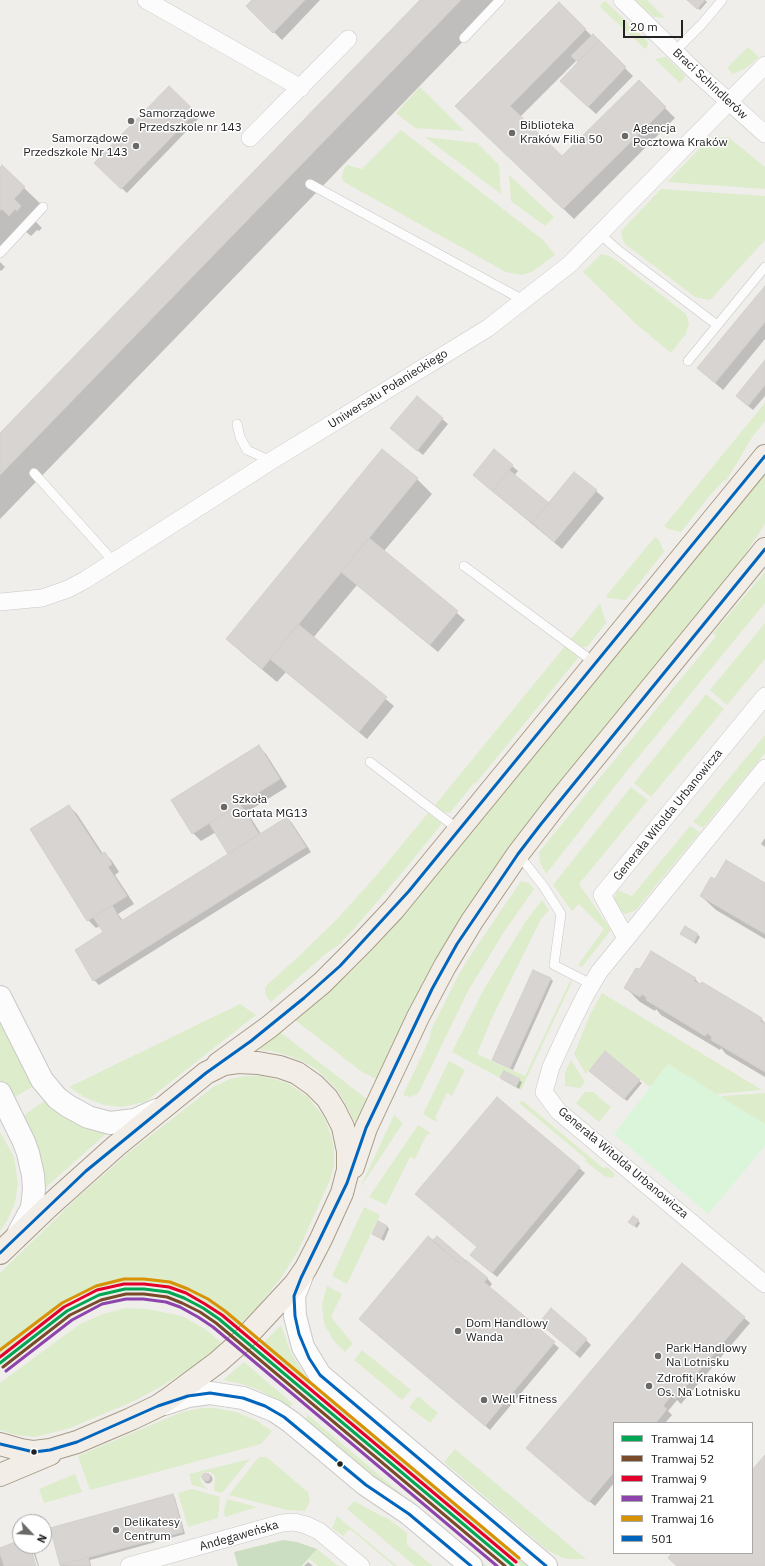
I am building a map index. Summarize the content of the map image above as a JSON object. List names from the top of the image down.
{
  "streets": {
    "street": [
      "Braci Schindlerów",
      "Uniwersału Połanieckiego",
      "Generała Witolda Urbanowicza",
      "Andegaweńska"
    ]
  },
  "crossings": [
    ["Braci Schindlerów", "Uniwersału Połanieckiego"]
  ],
  "places": [
    "Samorządowe Przedszkole nr 143",
    "Biblioteka Kraków Filia 50",
    "Agencja Pocztowa Kraków",
    "Samorządowe Przedszkole Nr 143",
    "Szkoła Gortata MG13",
    "Dom Handlowy Wanda",
    "Park Handlowy Na Lotnisku",
    "Zdrofit Kraków Os. Na Lotnisku",
    "Well Fitness",
    "Delikatesy Centrum"
  ],
  "lines": [
    "transit line 501",
    "tram line 16",
    "tram line 9",
    "tram line 14",
    "tram line 52",
    "tram line 21"
  ],
  "legend": [
    "Tramwaj 14",
    "Tramwaj 52",
    "Tramwaj 9",
    "Tramwaj 21",
    "Tramwaj 16",
    "501"
  ],
  "scale_bar": "20 m",
  "north": "bottom right"
}
